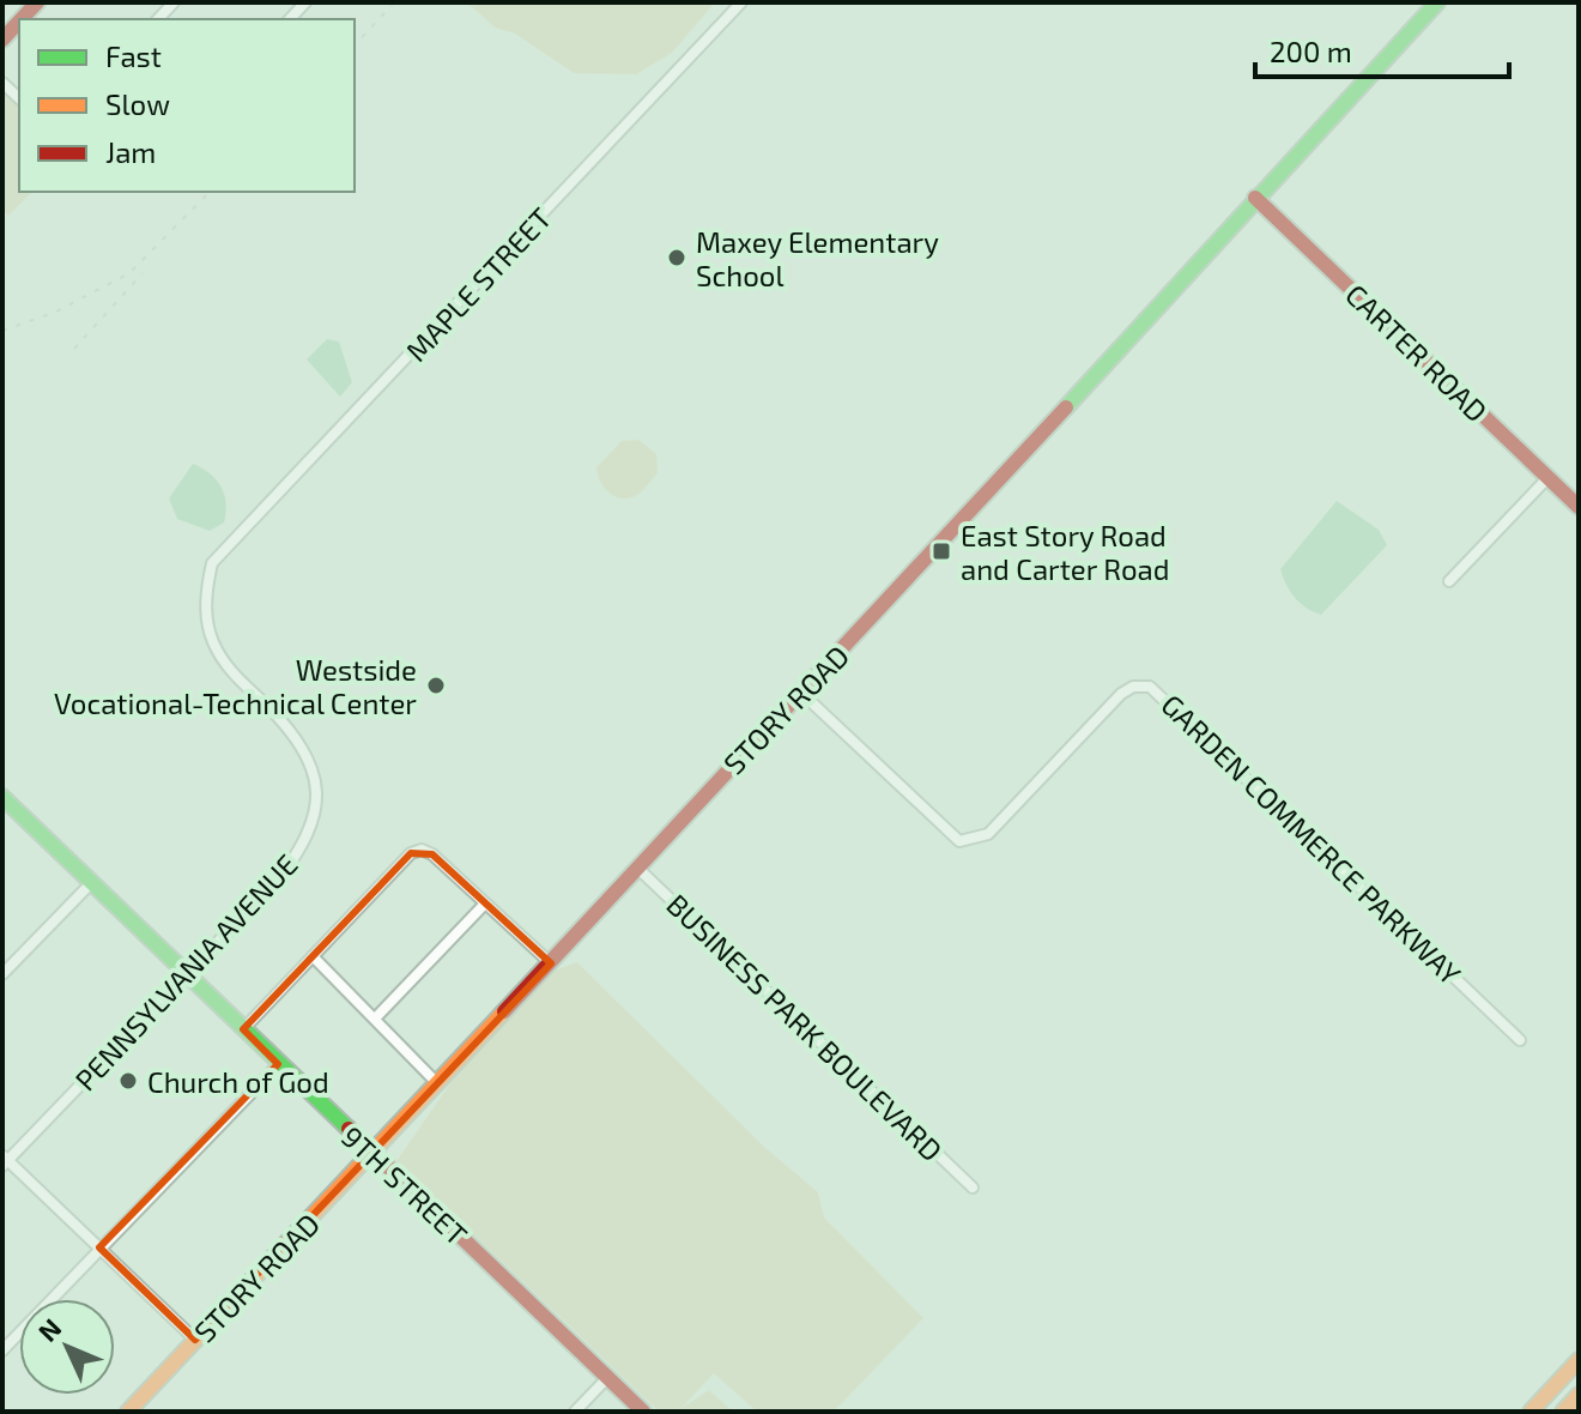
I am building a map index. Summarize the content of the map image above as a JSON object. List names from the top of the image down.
{
  "streets": {
    "main road": ["CARTER ROAD", "STORY ROAD", "9TH STREET"],
    "street": [
      "MAPLE STREET",
      "GARDEN COMMERCE PARKWAY",
      "PENNSYLVANIA AVENUE",
      "BUSINESS PARK BOULEVARD"
    ]
  },
  "crossings": [
    ["MAPLE STREET", "PENNSYLVANIA AVENUE"],
    ["CARTER ROAD", "STORY ROAD"],
    ["STORY ROAD", "GARDEN COMMERCE PARKWAY"],
    ["STORY ROAD", "BUSINESS PARK BOULEVARD"],
    ["STORY ROAD", "9TH STREET"],
    ["PENNSYLVANIA AVENUE", "9TH STREET"]
  ],
  "places": {
    "other": ["Maxey Elementary School", "Westside Vocational-Technical Center", "Church of God"],
    "transit": ["East Story Road and Carter Road"]
  },
  "legend": ["Fast", "Slow", "Jam"],
  "scale_bar": "200 m",
  "north": "top left"
}
